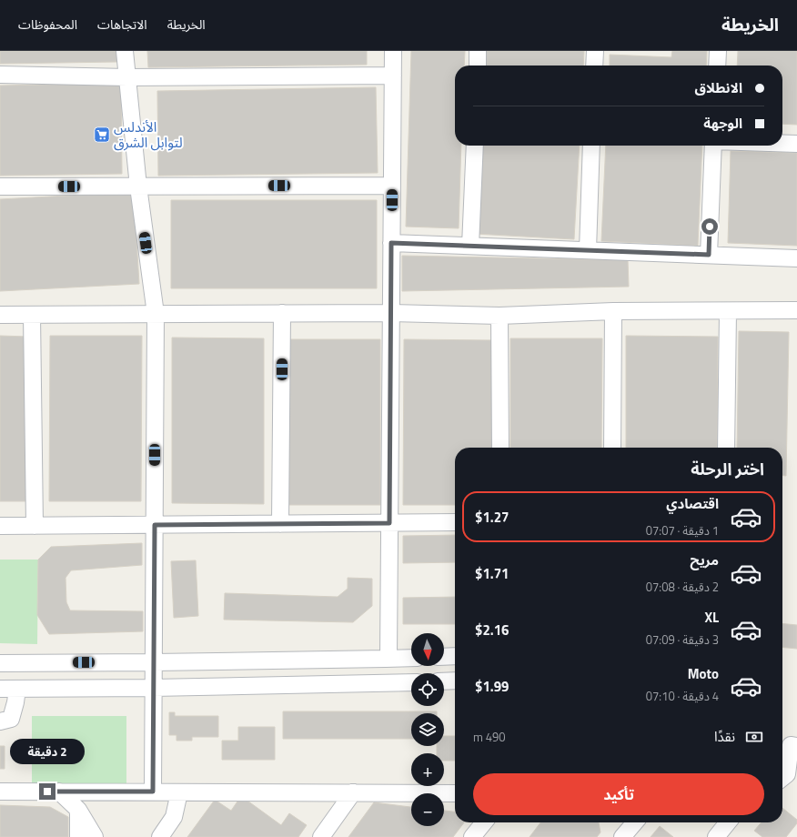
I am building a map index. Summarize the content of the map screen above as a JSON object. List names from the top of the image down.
{
  "places": {
    "supermarket": ["الأندلس لتوابل الشرق"]
  },
  "north": "bottom",
  "page": {
    "header": "الخريطة",
    "nav": ["الخريطة", "الاتجاهات", "المحفوظات"],
    "banner": ["الانطلاق", "الوجهة"],
    "heading": "اختر الرحلة",
    "list": [
      {
        "name": "اقتصادي",
        "note": "1 دقيقة · 07:07",
        "value": "$1.27"
      },
      {
        "name": "مريح",
        "note": "2 دقيقة · 07:08",
        "value": "$1.71"
      },
      {
        "name": "XL",
        "note": "3 دقيقة · 07:09",
        "value": "$2.16"
      },
      {
        "name": "Moto",
        "note": "4 دقيقة · 07:10",
        "value": "$1.99"
      }
    ],
    "map_buttons": ["+", "−"],
    "pay": ["نقدًا", "490 m"],
    "bubble": "2 دقيقة",
    "buttons": "تأكيد"
  }
}
